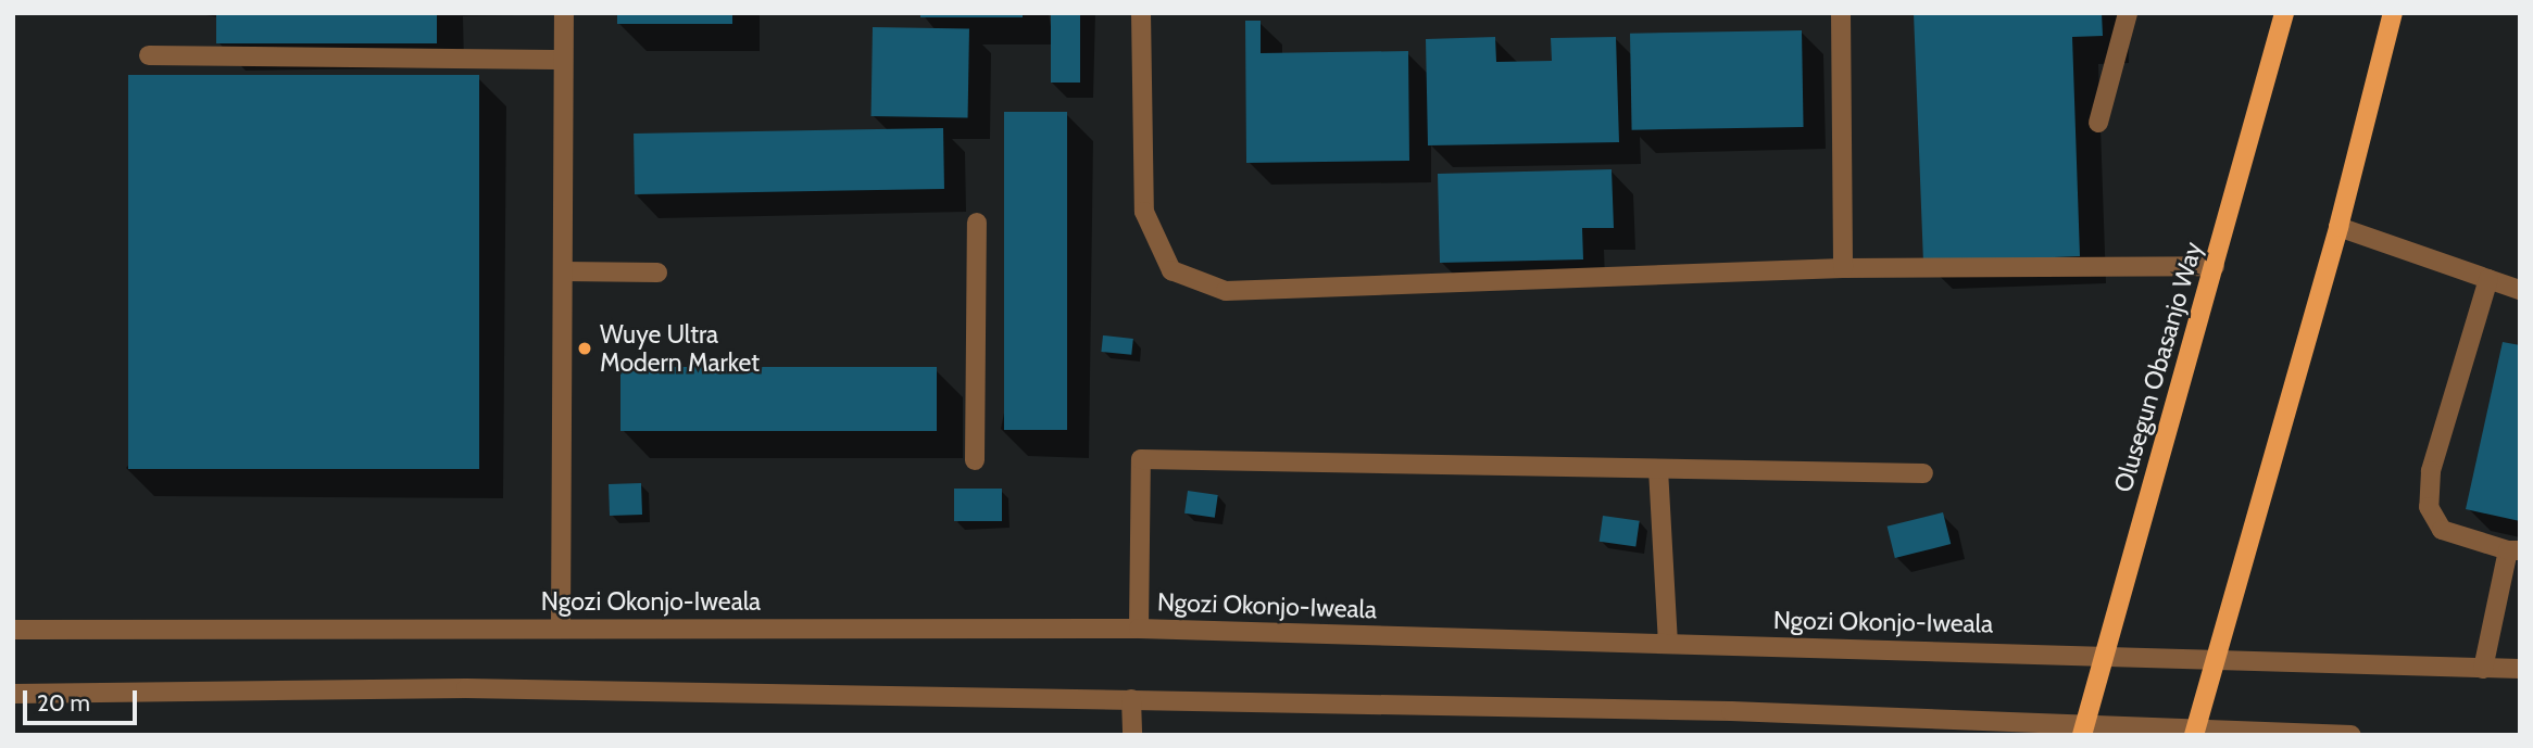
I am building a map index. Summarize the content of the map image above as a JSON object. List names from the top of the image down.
{
  "streets": {
    "main road": ["Olusegun Obasanjo Way"],
    "street": ["Ngozi Okonjo-Iweala"]
  },
  "crossings": [
    ["Olusegun Obasanjo Way", "Ngozi Okonjo-Iweala"]
  ],
  "places": ["Wuye Ultra Modern Market"],
  "scale_bar": "20 m"
}
